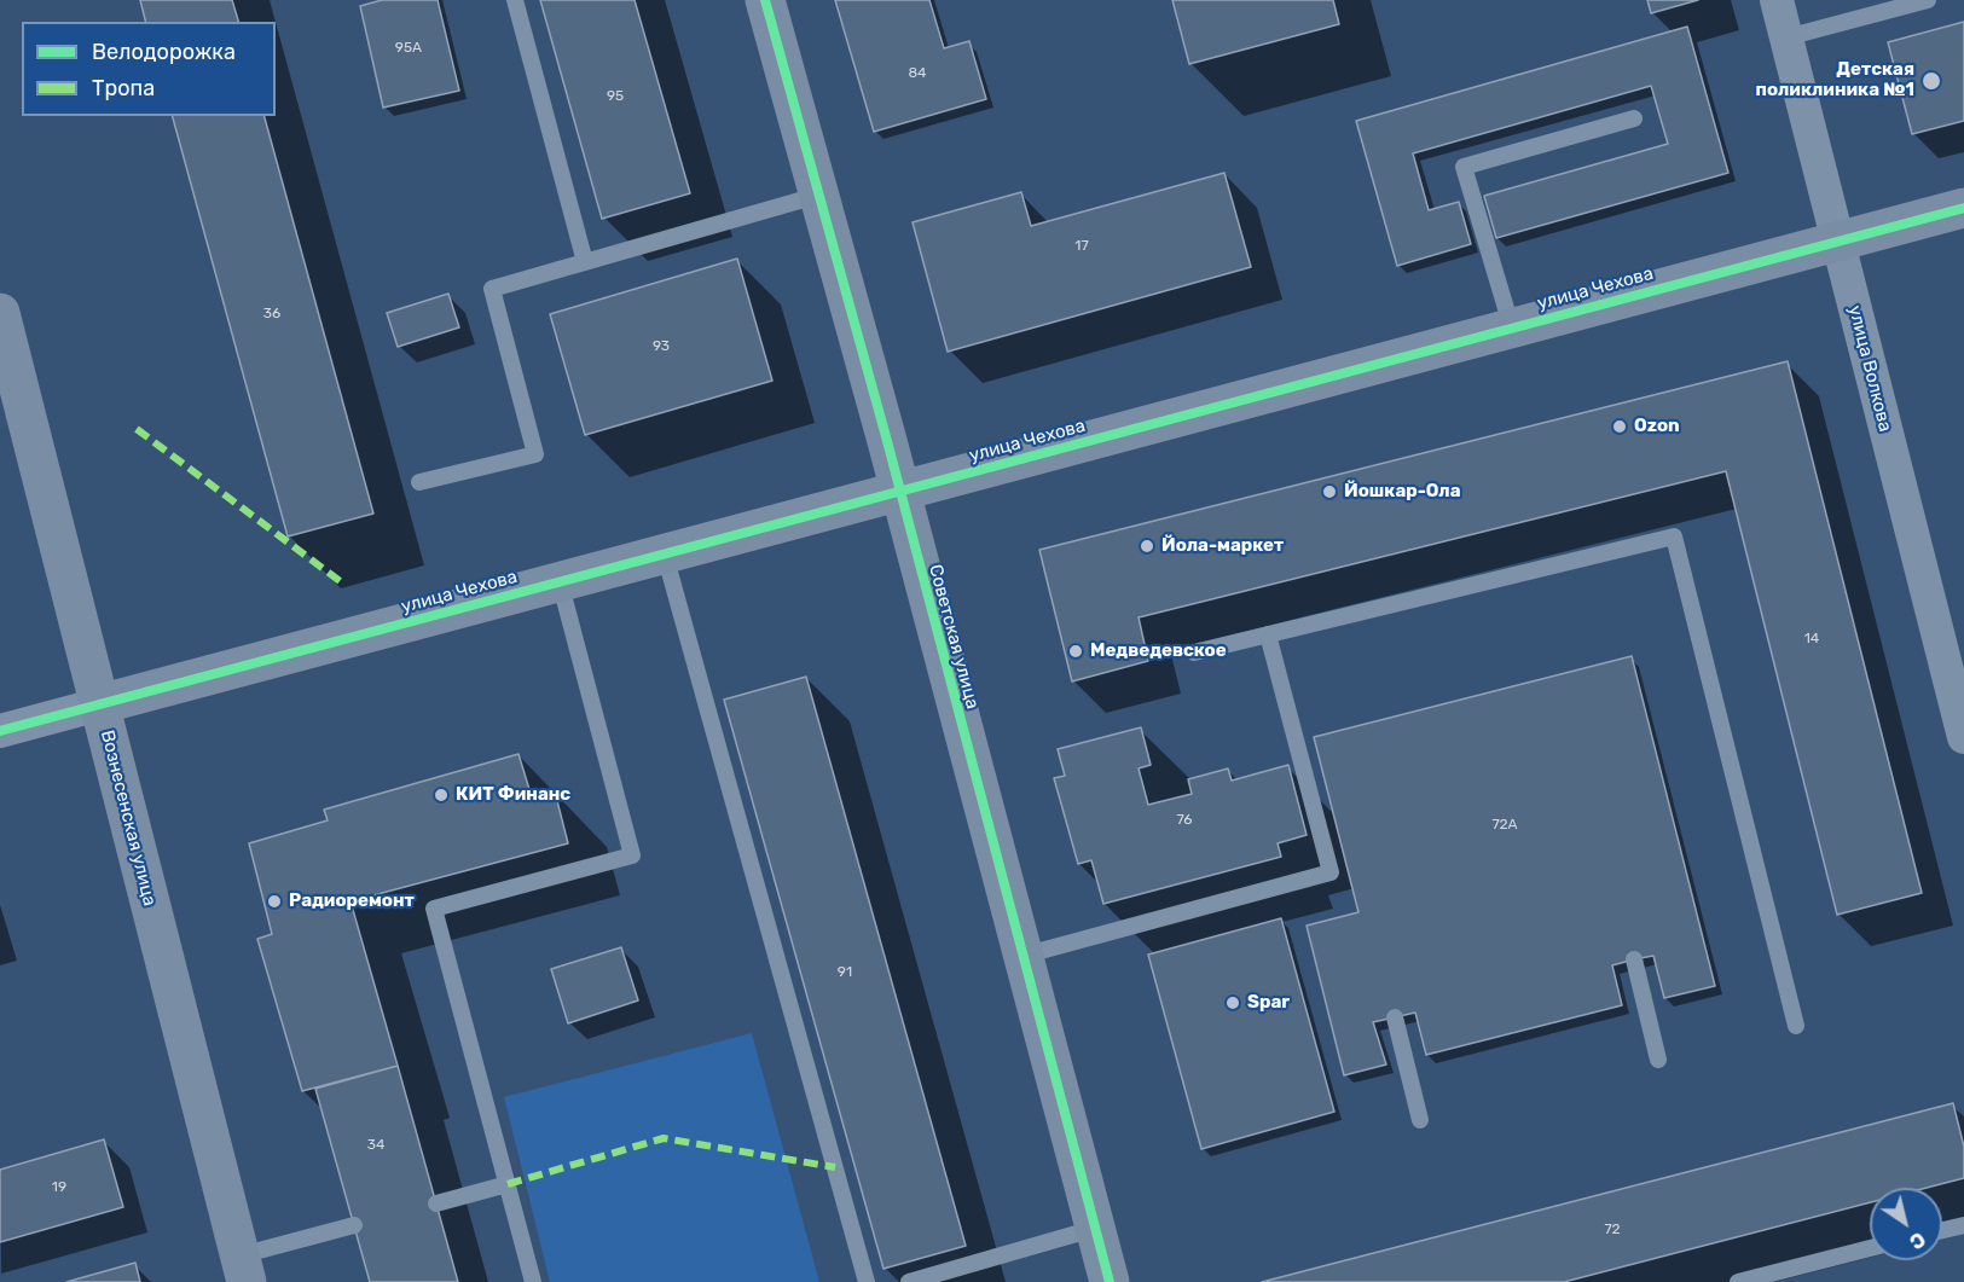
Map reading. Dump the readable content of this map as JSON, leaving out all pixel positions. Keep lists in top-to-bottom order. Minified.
{"streets":{"street":["улица Чехова","улица Волкова","Советская улица","Вознесенская улица"]},"crossings":[["улица Чехова","улица Волкова"],["улица Чехова","Советская улица"],["улица Чехова","Вознесенская улица"]],"places":["Детская поликлиника №1","Ozon","Йошкар-Ола","Йола-маркет","Медведевское","КИТ Финанс","Радиоремонт","Spar"],"house_numbers":["95А","84","95","17","36","93","14","76","72А","91","34","19","72"],"legend":["Велодорожка","Тропа"],"north":"bottom right"}
